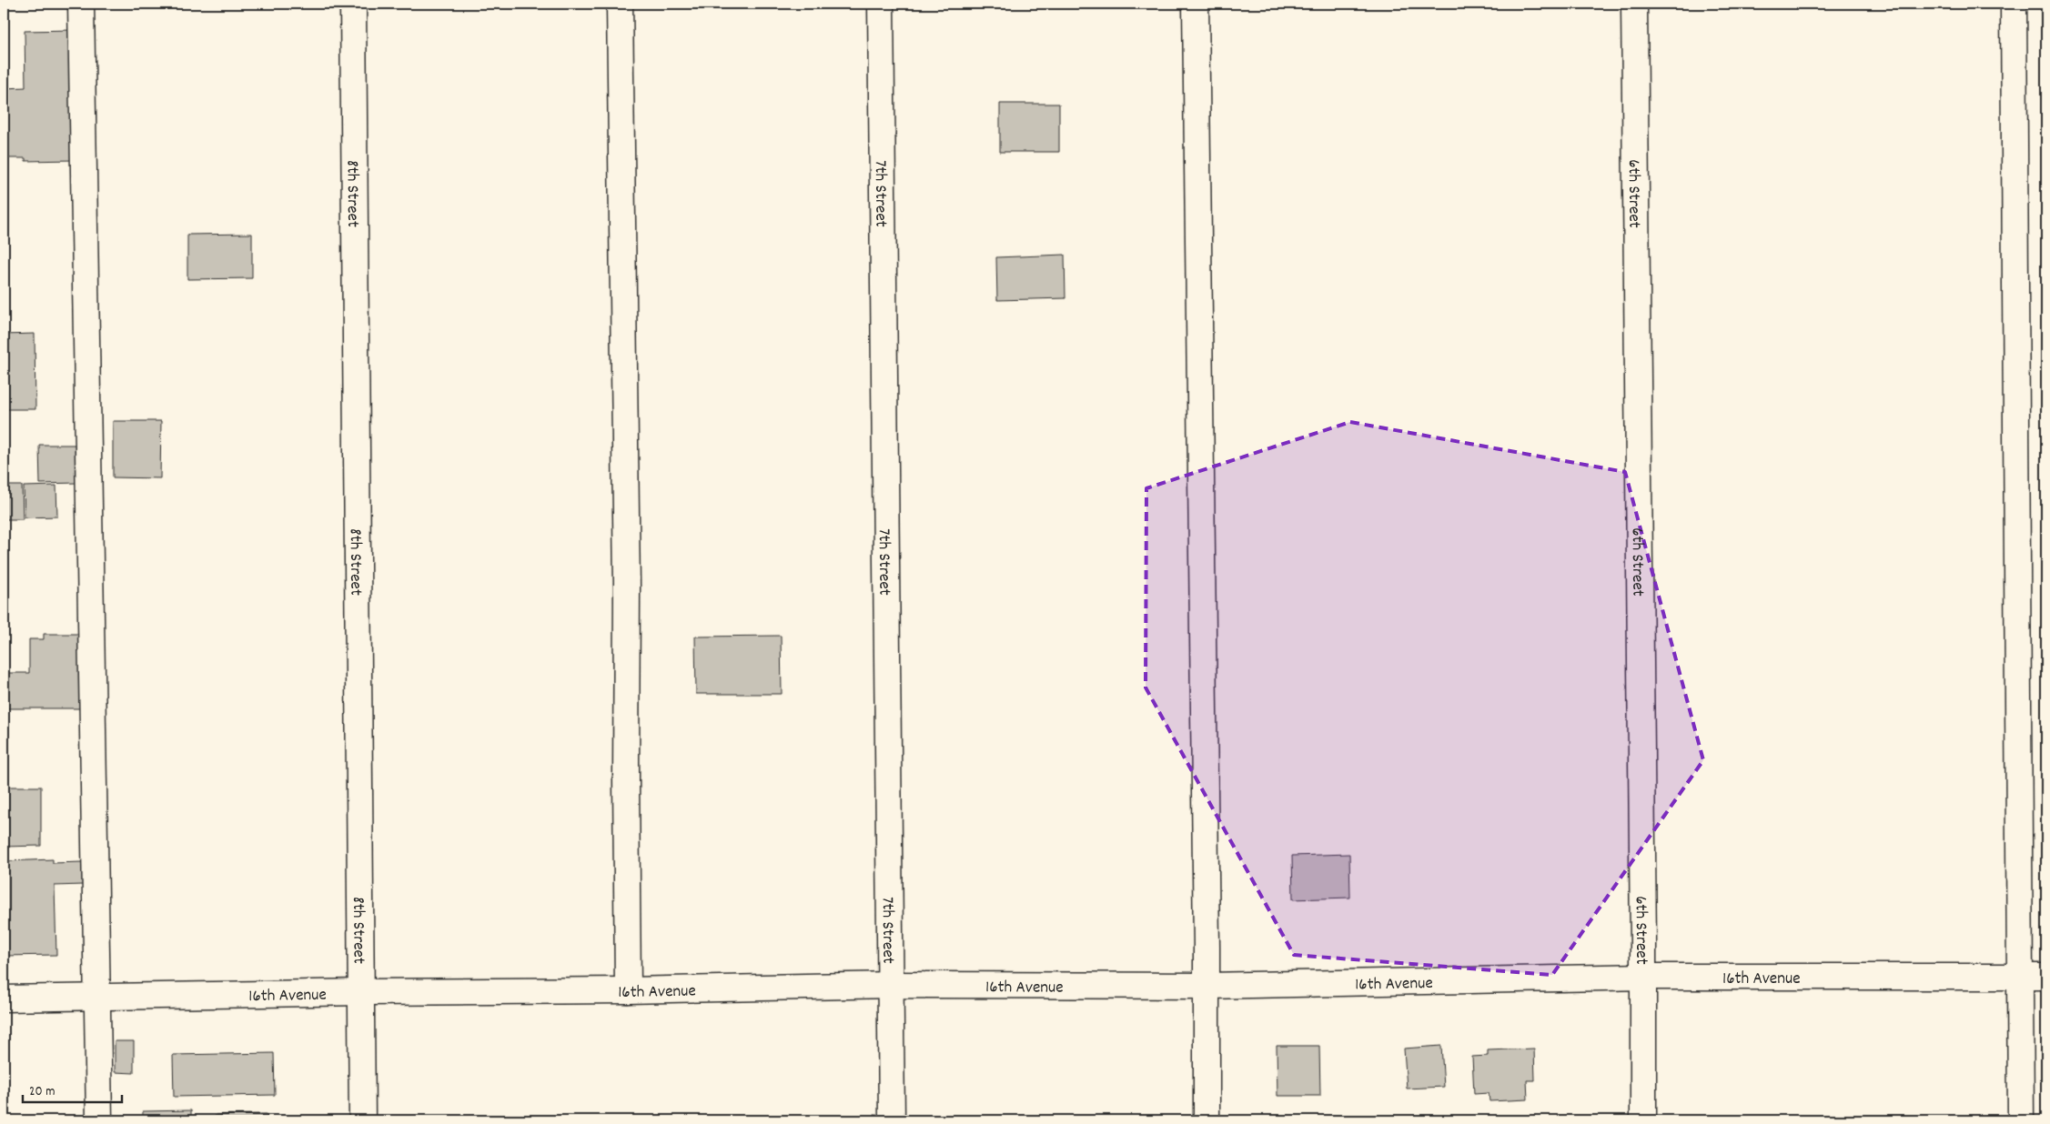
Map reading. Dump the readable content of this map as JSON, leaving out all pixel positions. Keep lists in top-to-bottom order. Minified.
{"streets":{"street":["8th Street","7th Street","6th Street","16th Avenue"]},"crossings":[["8th Street","16th Avenue"],["7th Street","16th Avenue"],["6th Street","16th Avenue"]],"scale_bar":"20 m"}
